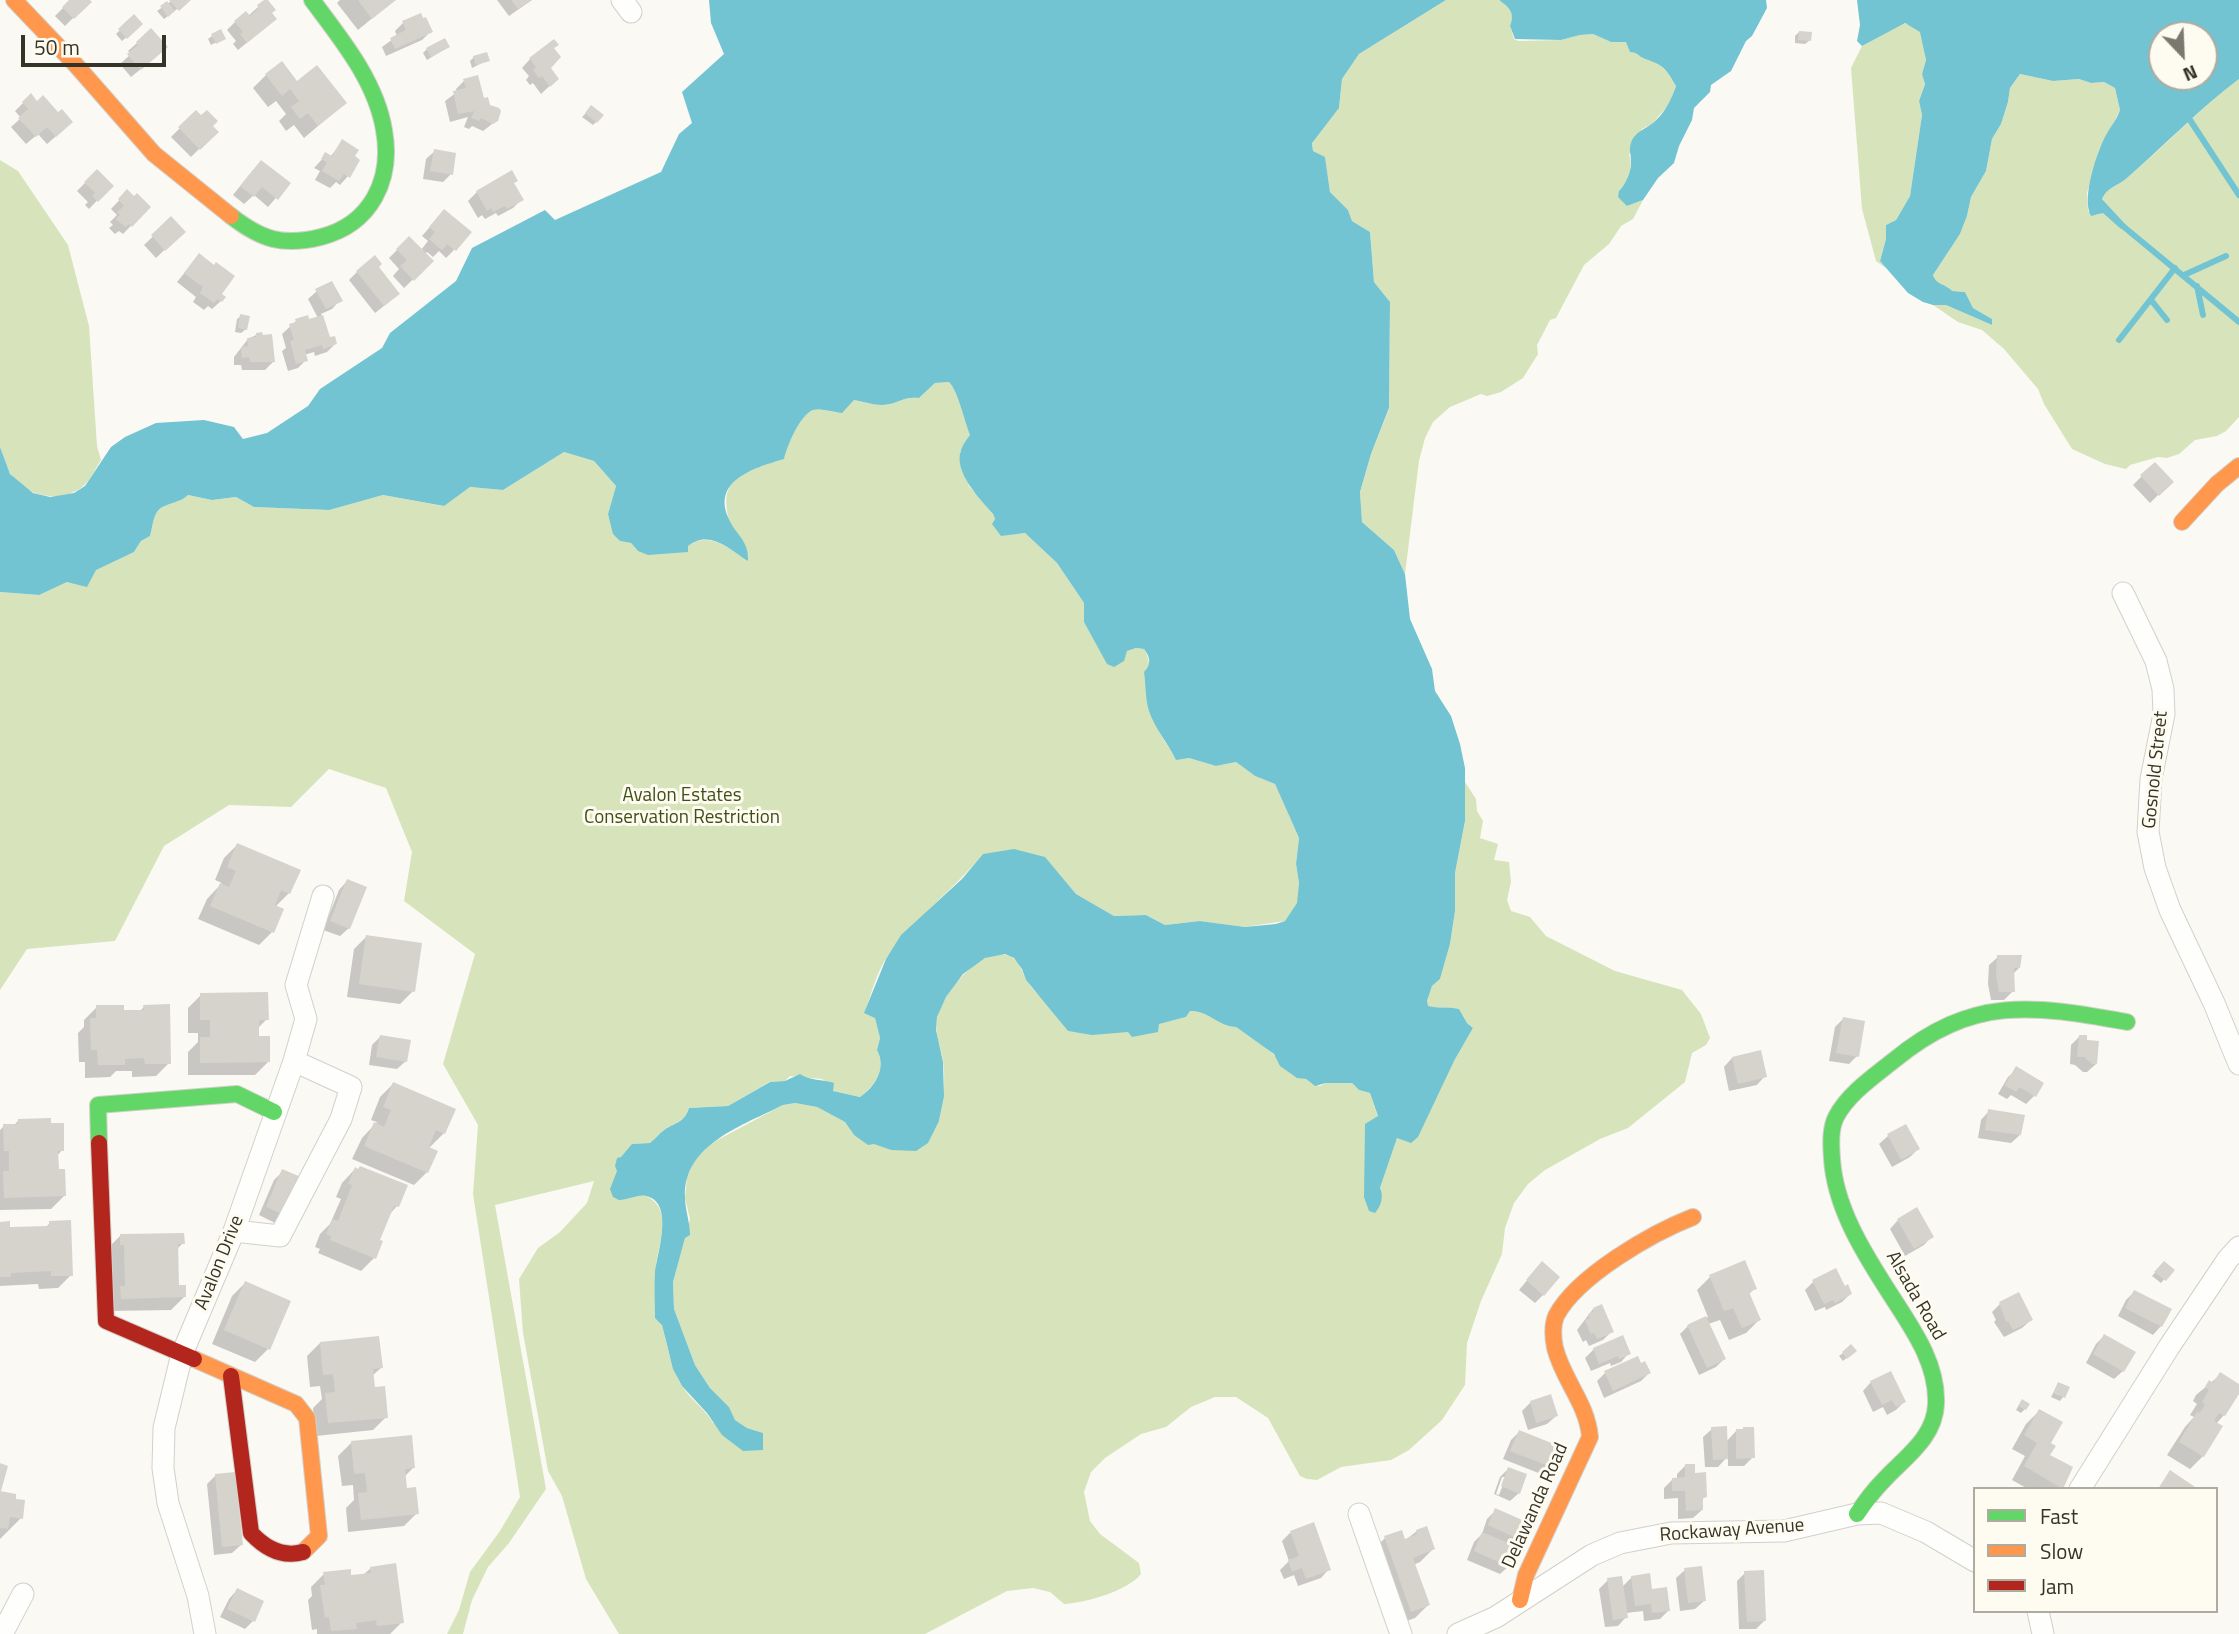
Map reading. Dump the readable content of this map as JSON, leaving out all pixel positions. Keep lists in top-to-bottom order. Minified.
{"streets":{"street":["Gosnold Street","Avalon Drive","Alsada Road","Delawanda Road","Rockaway Avenue"]},"crossings":[["Alsada Road","Rockaway Avenue"],["Delawanda Road","Rockaway Avenue"]],"parks":["Avalon Estates Conservation Restriction"],"legend":["Fast","Slow","Jam"],"scale_bar":"50 m","north":"bottom right"}
